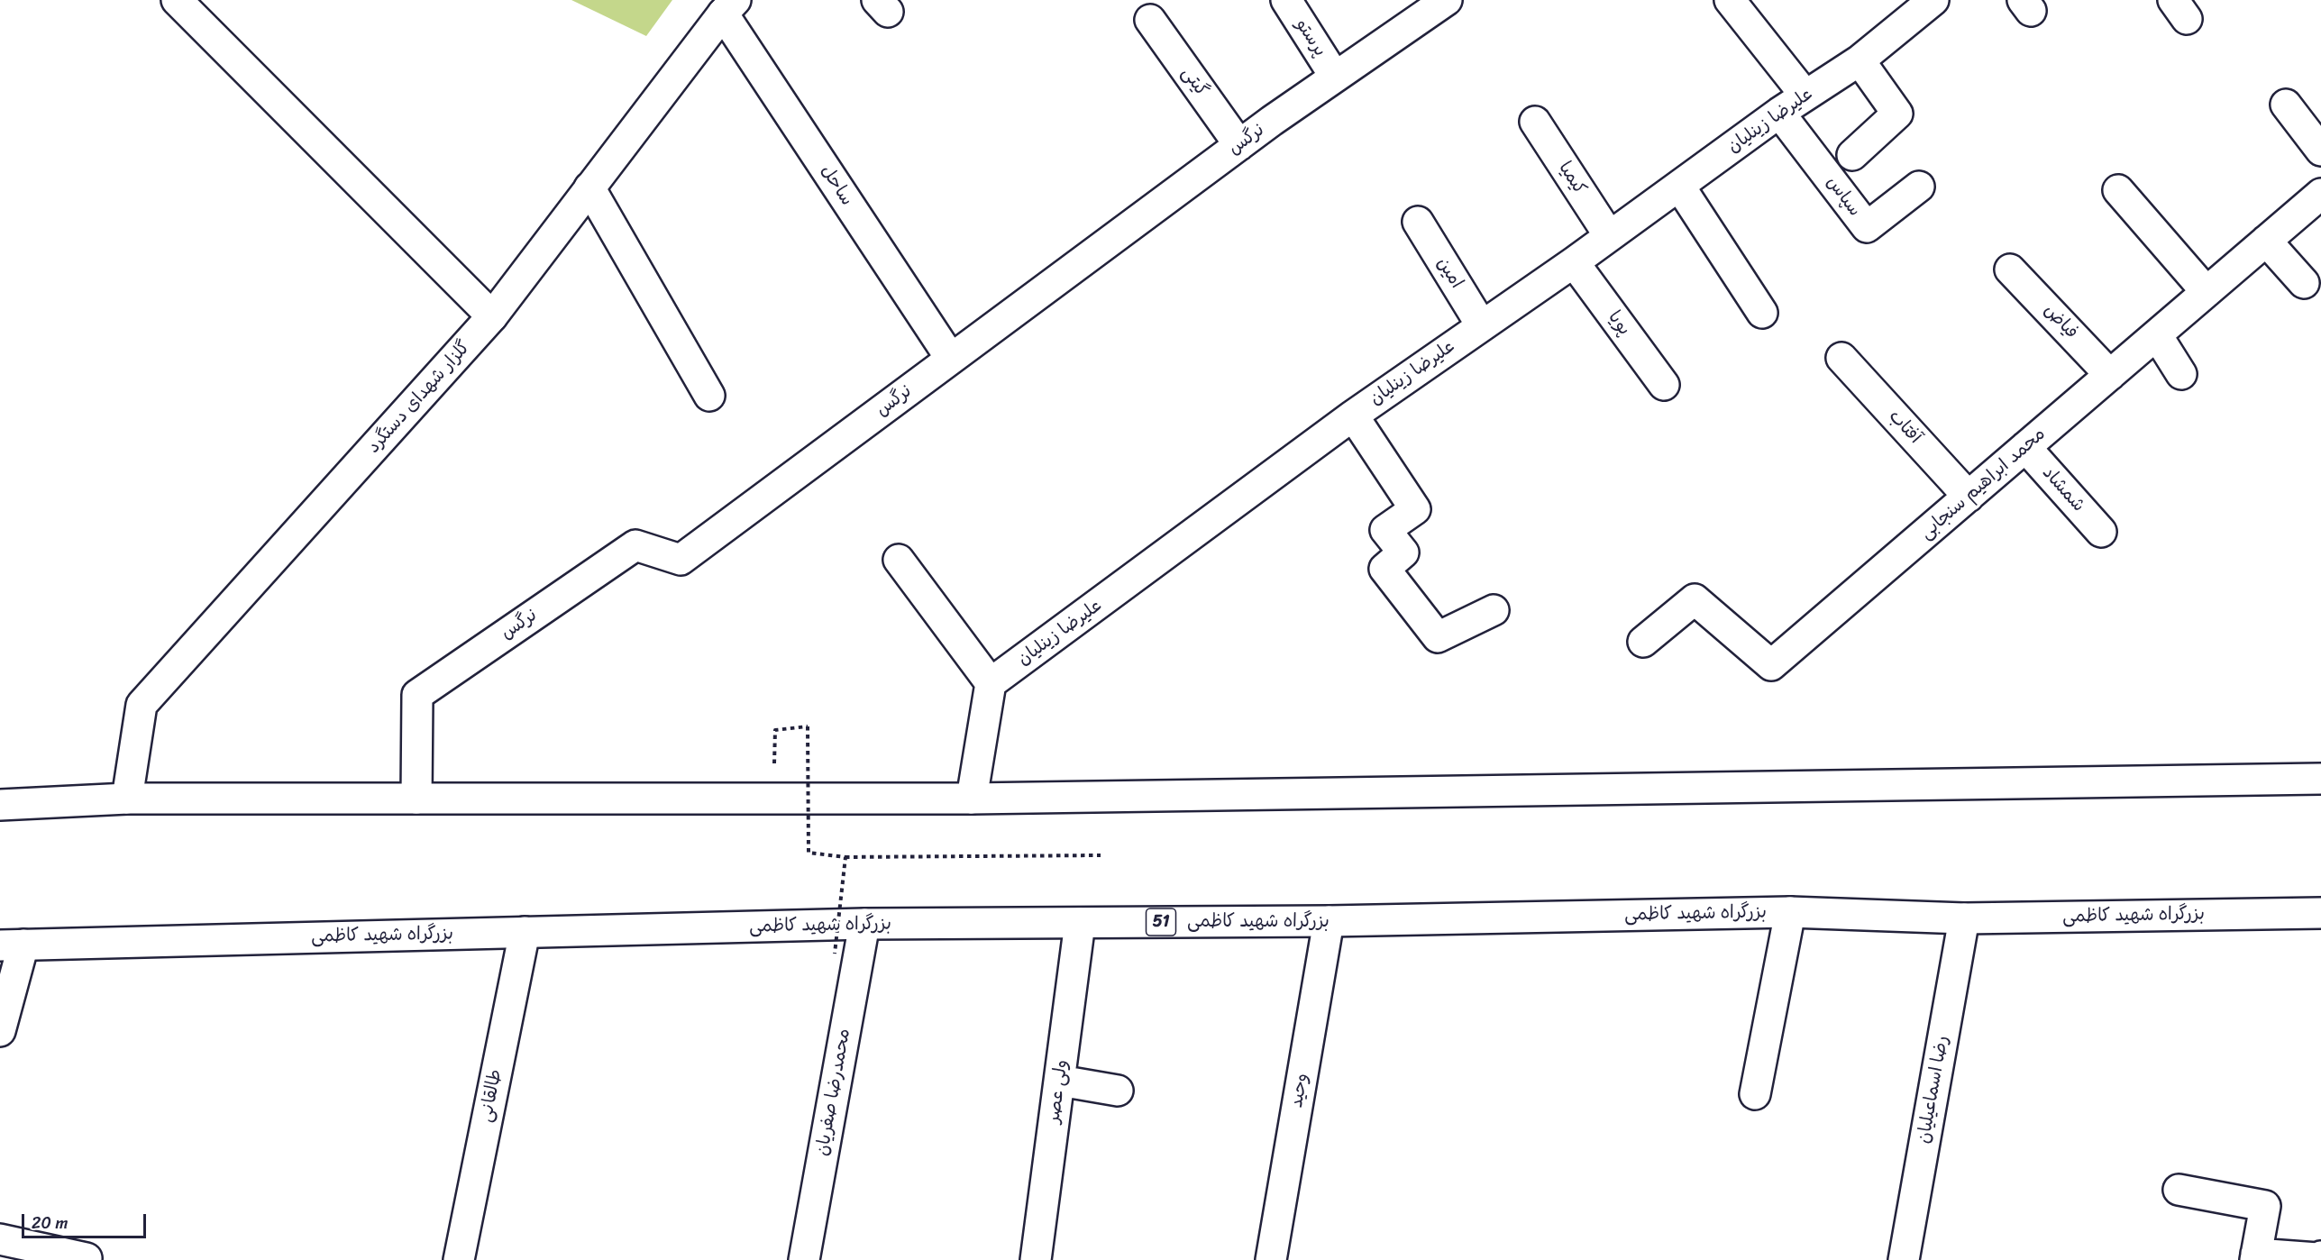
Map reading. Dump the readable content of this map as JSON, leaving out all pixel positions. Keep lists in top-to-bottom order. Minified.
{"streets":{"main road":["پرستو","گیتی","علیرضا زینلیان","نرگس","کیمیا","ساحل","سپاس","امین","فیاض","پویا","گلزار شهدای دستگرد","آفتاب","محمد ابراهیم سنجابی","شمشاد","بزرگراه شهید کاظمی","51","رضا اسماعیلیان","وحید","ولی عصر","محمدرضا صفریان","طالقانی"]},"crossings":[["پرستو","نرگس"],["گیتی","نرگس"],["علیرضا زینلیان","کیمیا"],["علیرضا زینلیان","سپاس"],["علیرضا زینلیان","امین"],["علیرضا زینلیان","پویا"],["نرگس","ساحل"],["ساحل","گلزار شهدای دستگرد"],["فیاض","محمد ابراهیم سنجابی"],["آفتاب","محمد ابراهیم سنجابی"],["محمد ابراهیم سنجابی","شمشاد"],["بزرگراه شهید کاظمی","رضا اسماعیلیان"],["بزرگراه شهید کاظمی","وحید"],["بزرگراه شهید کاظمی","ولی عصر"],["بزرگراه شهید کاظمی","محمدرضا صفریان"],["بزرگراه شهید کاظمی","طالقانی"]],"scale_bar":"20 m"}
